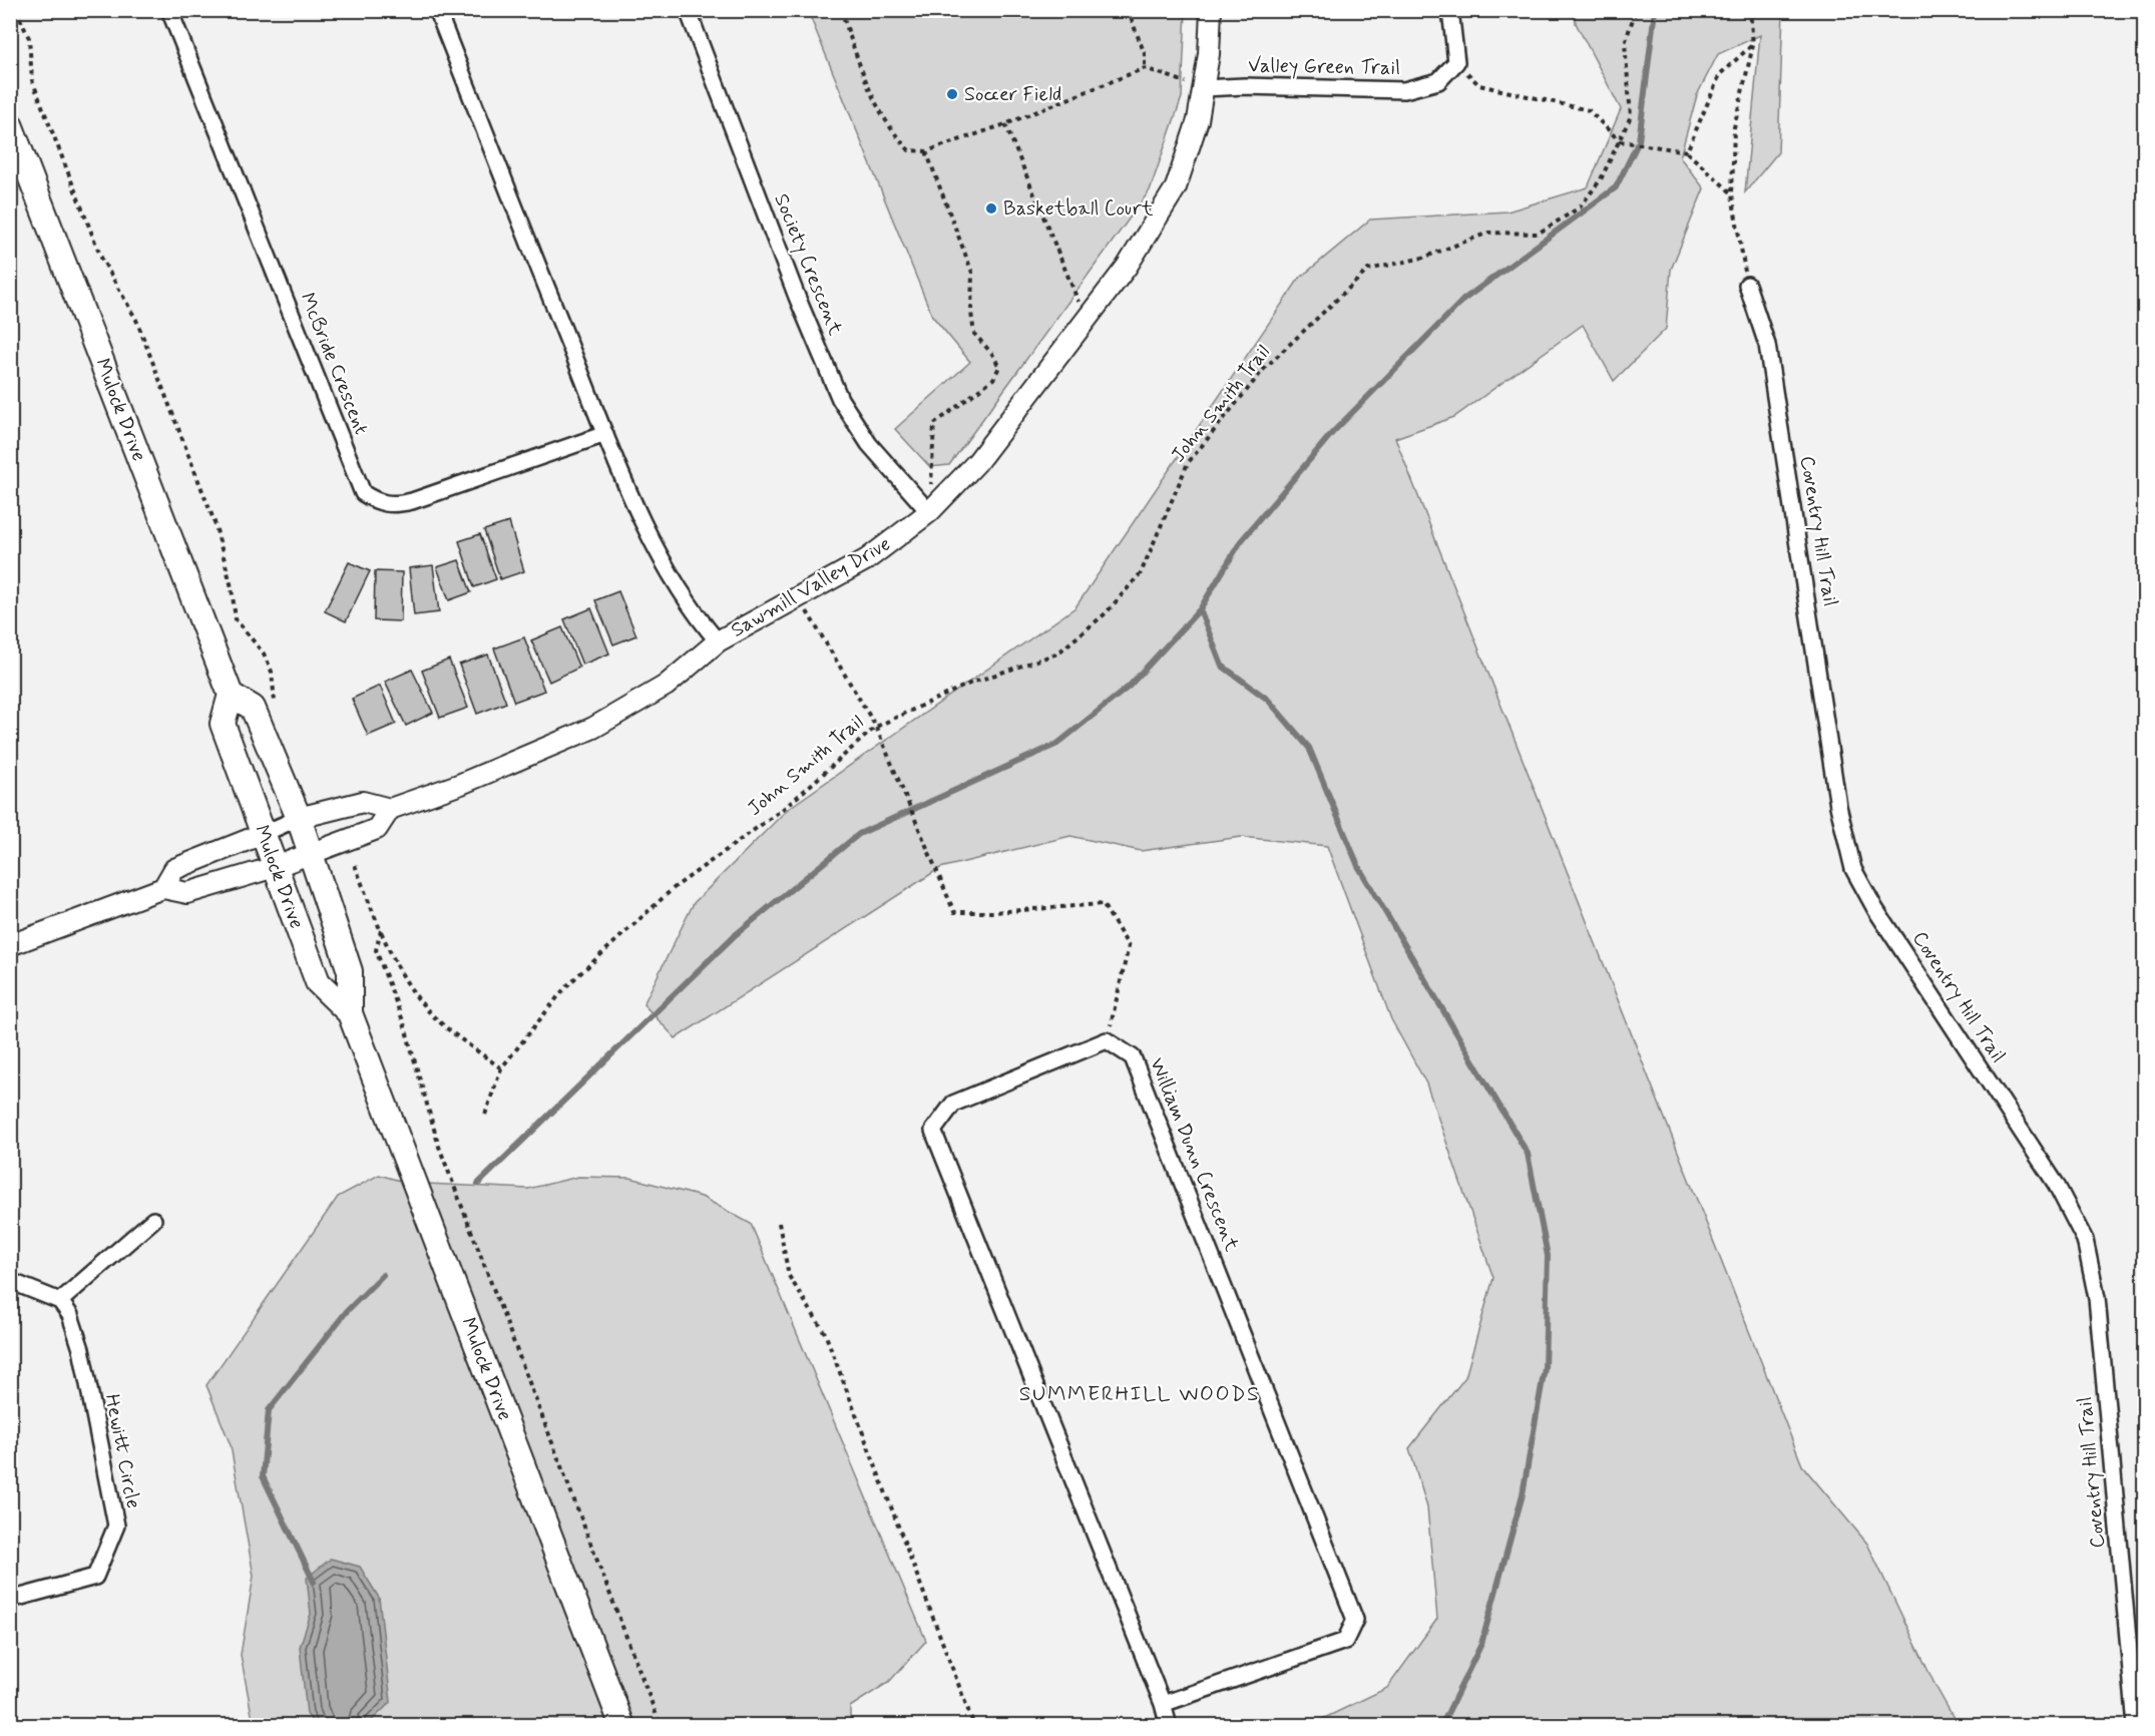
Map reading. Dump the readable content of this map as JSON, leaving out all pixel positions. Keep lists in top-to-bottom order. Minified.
{"streets":{"main road":["Mulock Drive"],"street":["Valley Green Trail","Society Crescent","McBride Crescent","Coventry Hill Trail","Sawmill Valley Drive","William Dunn Crescent","Hewitt Circle"],"path":["John Smith Trail"]},"crossings":[["Valley Green Trail","Sawmill Valley Drive"],["Society Crescent","Sawmill Valley Drive"]],"districts":["SUMMERHILL WOODS"],"places":["Soccer Field","Basketball Court"]}
